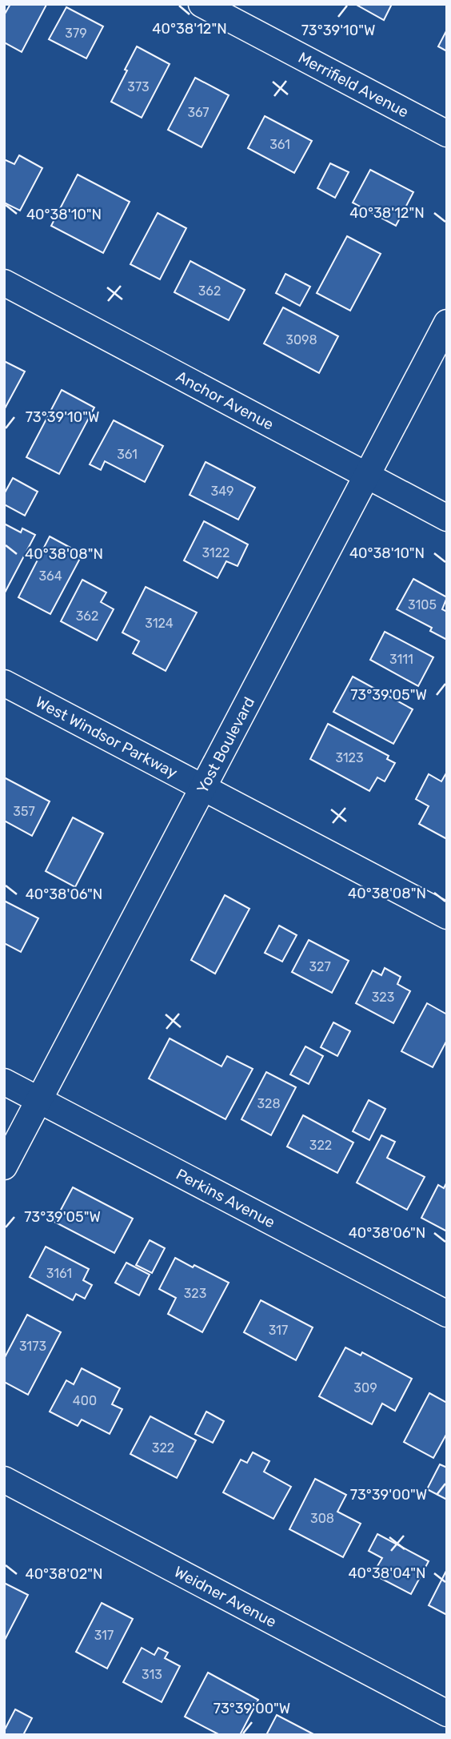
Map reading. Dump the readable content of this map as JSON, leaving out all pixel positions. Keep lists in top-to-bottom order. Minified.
{"streets":{"street":["Merrifield Avenue","Anchor Avenue","West Windsor Parkway","Yost Boulevard","Perkins Avenue","Weidner Avenue"]},"crossings":[["Anchor Avenue","Yost Boulevard"],["West Windsor Parkway","Yost Boulevard"],["Yost Boulevard","Perkins Avenue"]],"house_numbers":["379","373","367","361","362","3098","361","349","3122","364","3105","362","3124","3111","3123","357","327","323","328","322","3161","323","317","3173","309","400","322","308","317","313"],"coordinates":["40°38'12\"N","73°39'10\"W","40°38'10\"N","40°38'08\"N","73°39'05\"W","40°38'06\"N","73°39'00\"W","40°38'04\"N","40°38'02\"N"]}
